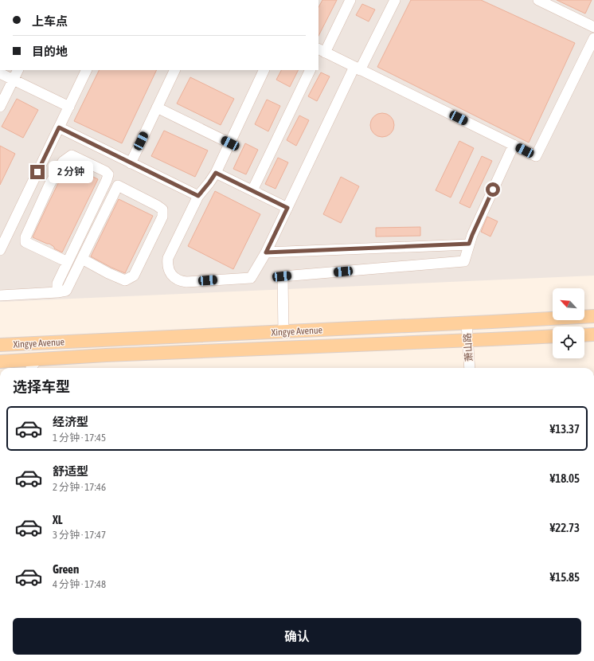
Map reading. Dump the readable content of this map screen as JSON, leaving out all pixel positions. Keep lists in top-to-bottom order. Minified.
{"streets":{"main road":["Xingye Avenue"],"street":["萧山路"]},"crossings":[["Xingye Avenue","萧山路"]],"north":"top left","page":{"banner":["上车点","目的地"],"bubble":"2 分钟","heading":"选择车型","list":[{"name":"经济型","note":"1 分钟 · 17:45","value":"¥13.37"},{"name":"舒适型","note":"2 分钟 · 17:46","value":"¥18.05"},{"name":"XL","note":"3 分钟 · 17:47","value":"¥22.73"},{"name":"Green","note":"4 分钟 · 17:48","value":"¥15.85"}],"buttons":"确认"}}
